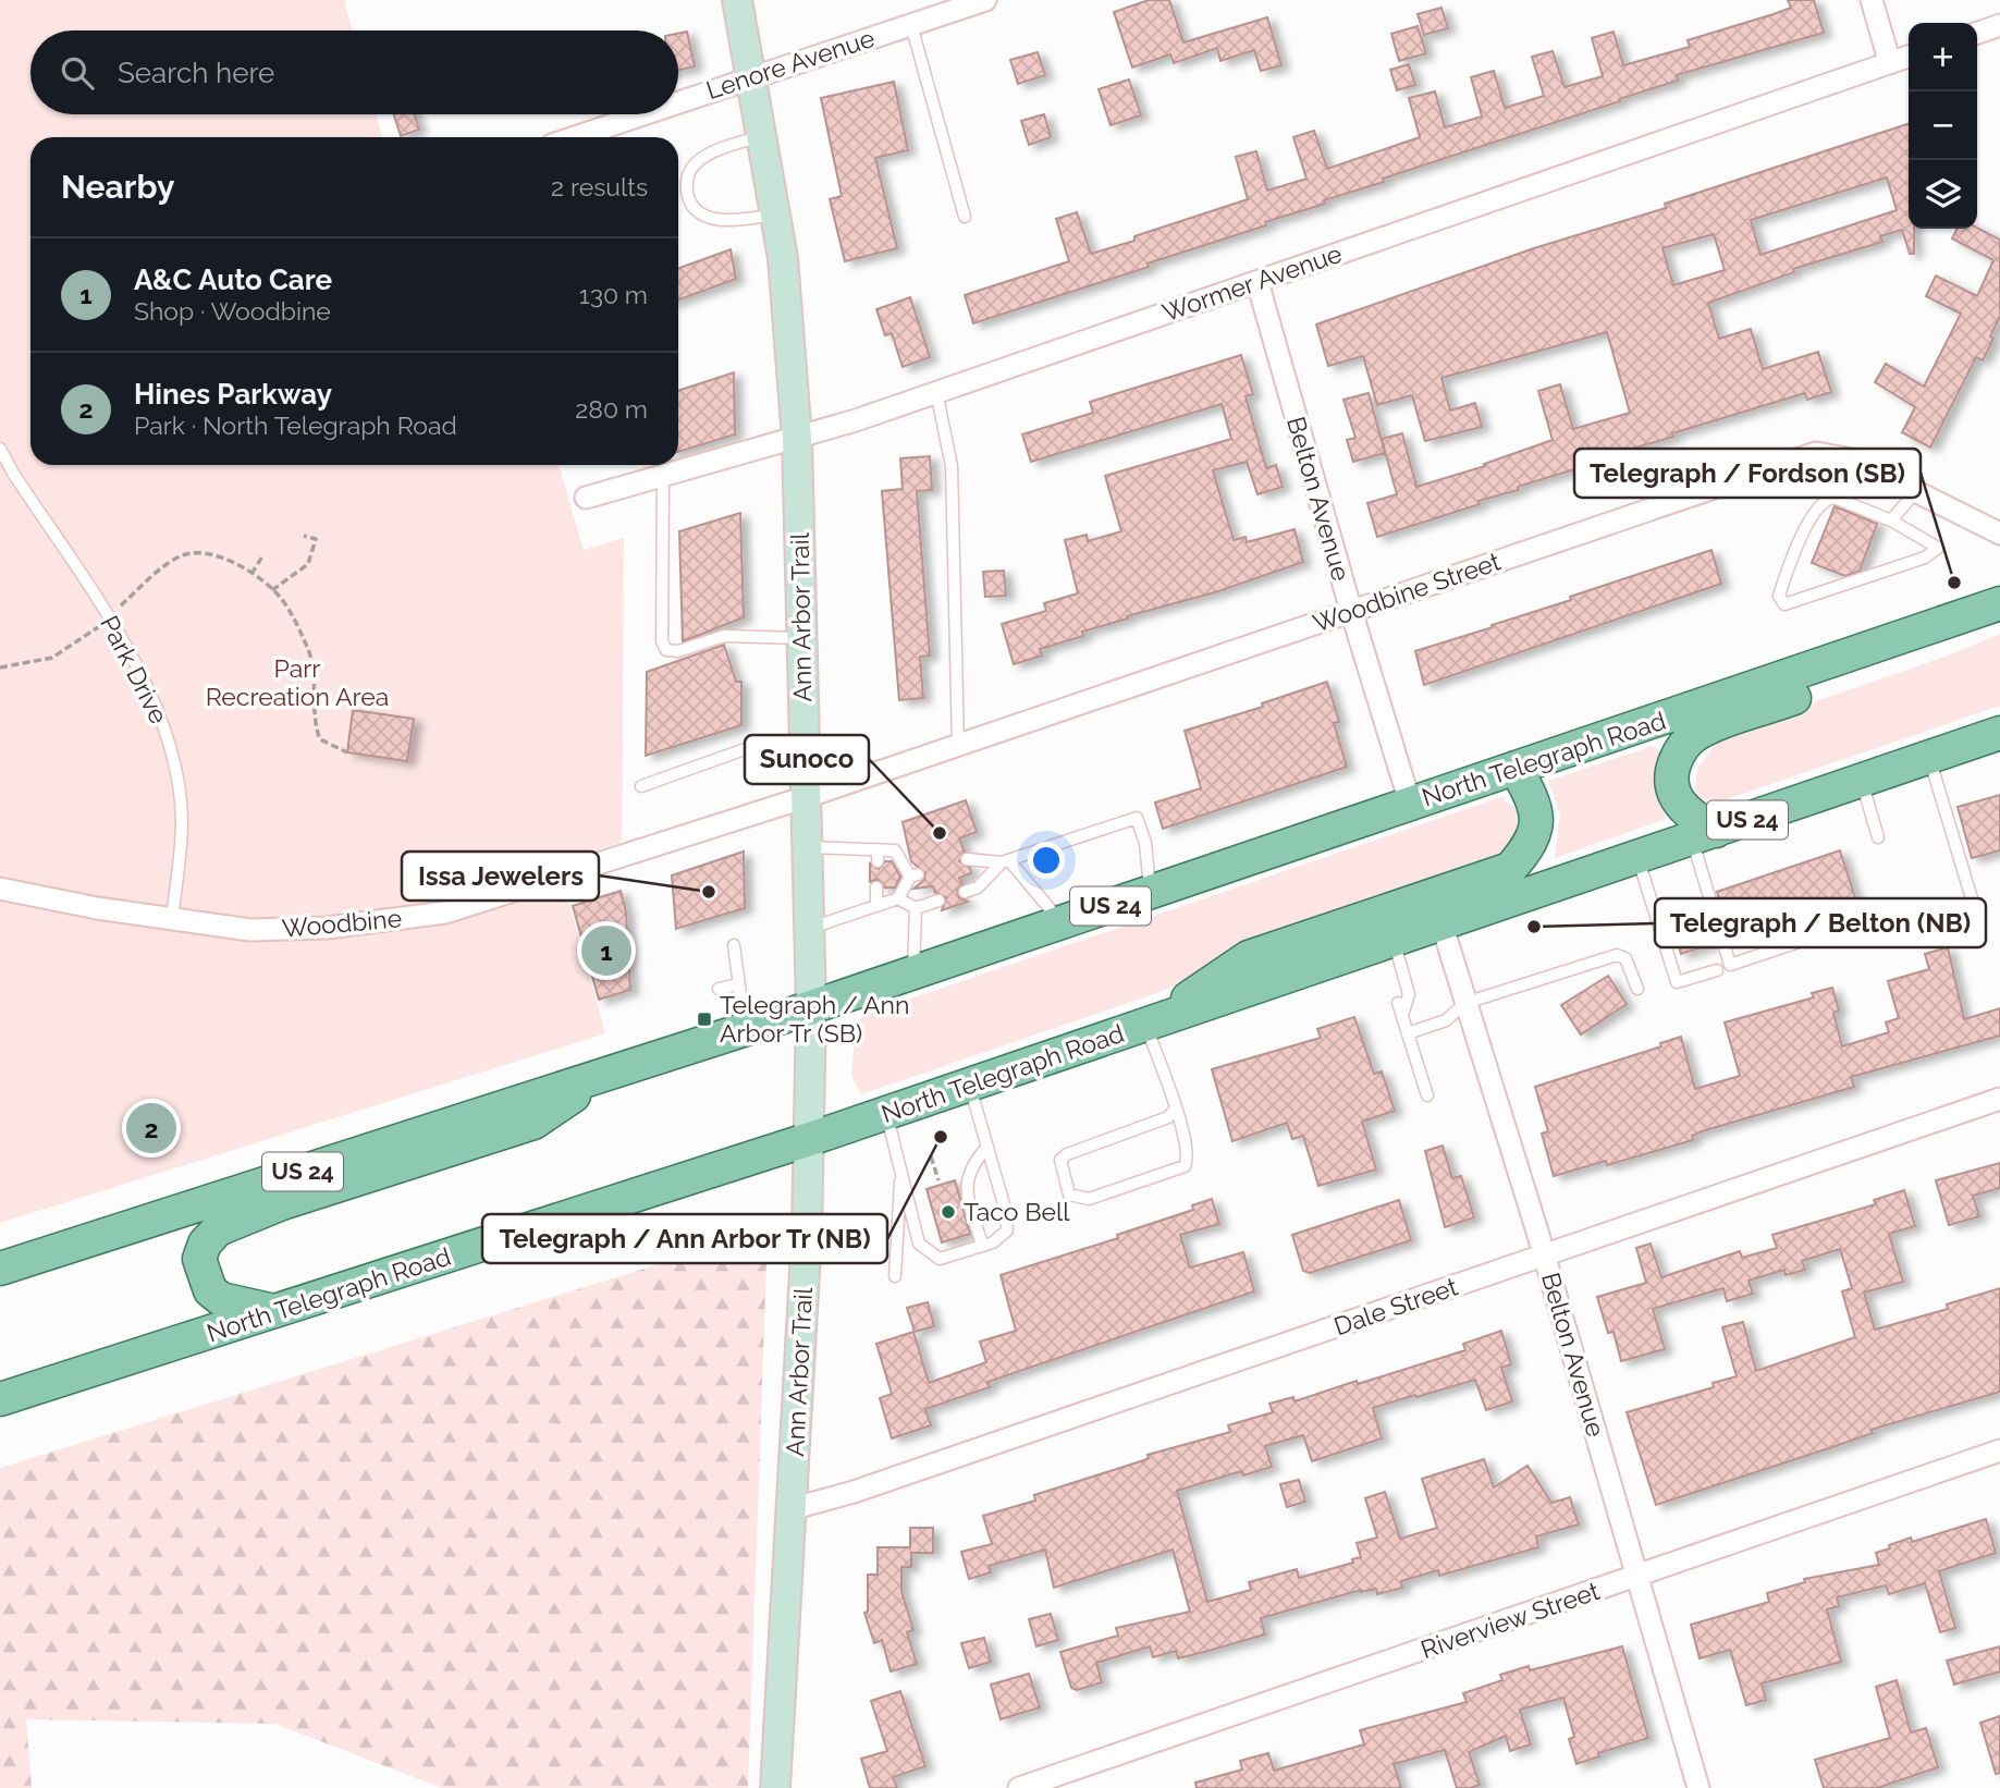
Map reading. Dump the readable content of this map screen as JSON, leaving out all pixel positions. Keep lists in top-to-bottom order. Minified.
{"streets":{"main road":["North Telegraph Road","US 24"],"street":["Lenore Avenue","Wormer Avenue","Belton Avenue","Woodbine Street","Ann Arbor Trail","Woodbine","Dale Street","Riverview Street"],"lane":["Park Drive"]},"crossings":[["Lenore Avenue","Ann Arbor Trail"],["Wormer Avenue","Belton Avenue"],["Wormer Avenue","Ann Arbor Trail"],["Belton Avenue","Woodbine Street"],["Belton Avenue","North Telegraph Road"],["Belton Avenue","Dale Street"],["Belton Avenue","Riverview Street"],["Woodbine Street","Ann Arbor Trail"],["Woodbine Street","Woodbine"],["Ann Arbor Trail","North Telegraph Road"],["Ann Arbor Trail","Woodbine"],["Ann Arbor Trail","Dale Street"],["Park Drive","Woodbine"]],"parks":["Parr Recreation Area"],"places":{"other":["Telegraph / Fordson (SB)","Sunoco","Issa Jewelers","Telegraph / Belton (NB)","Telegraph / Ann Arbor Tr (NB)","Taco Bell"],"transit":["Telegraph / Ann Arbor Tr (SB)"]},"page":{"map_buttons":["+","−"],"search":"Search here","heading":["Nearby","2 results"],"list":[{"mark":"1","name":"A&C Auto Care","note":"Shop · Woodbine","value":"130 m"},{"mark":"2","name":"Hines Parkway","note":"Park · North Telegraph Road","value":"280 m"}],"pins":["1","2"]}}
